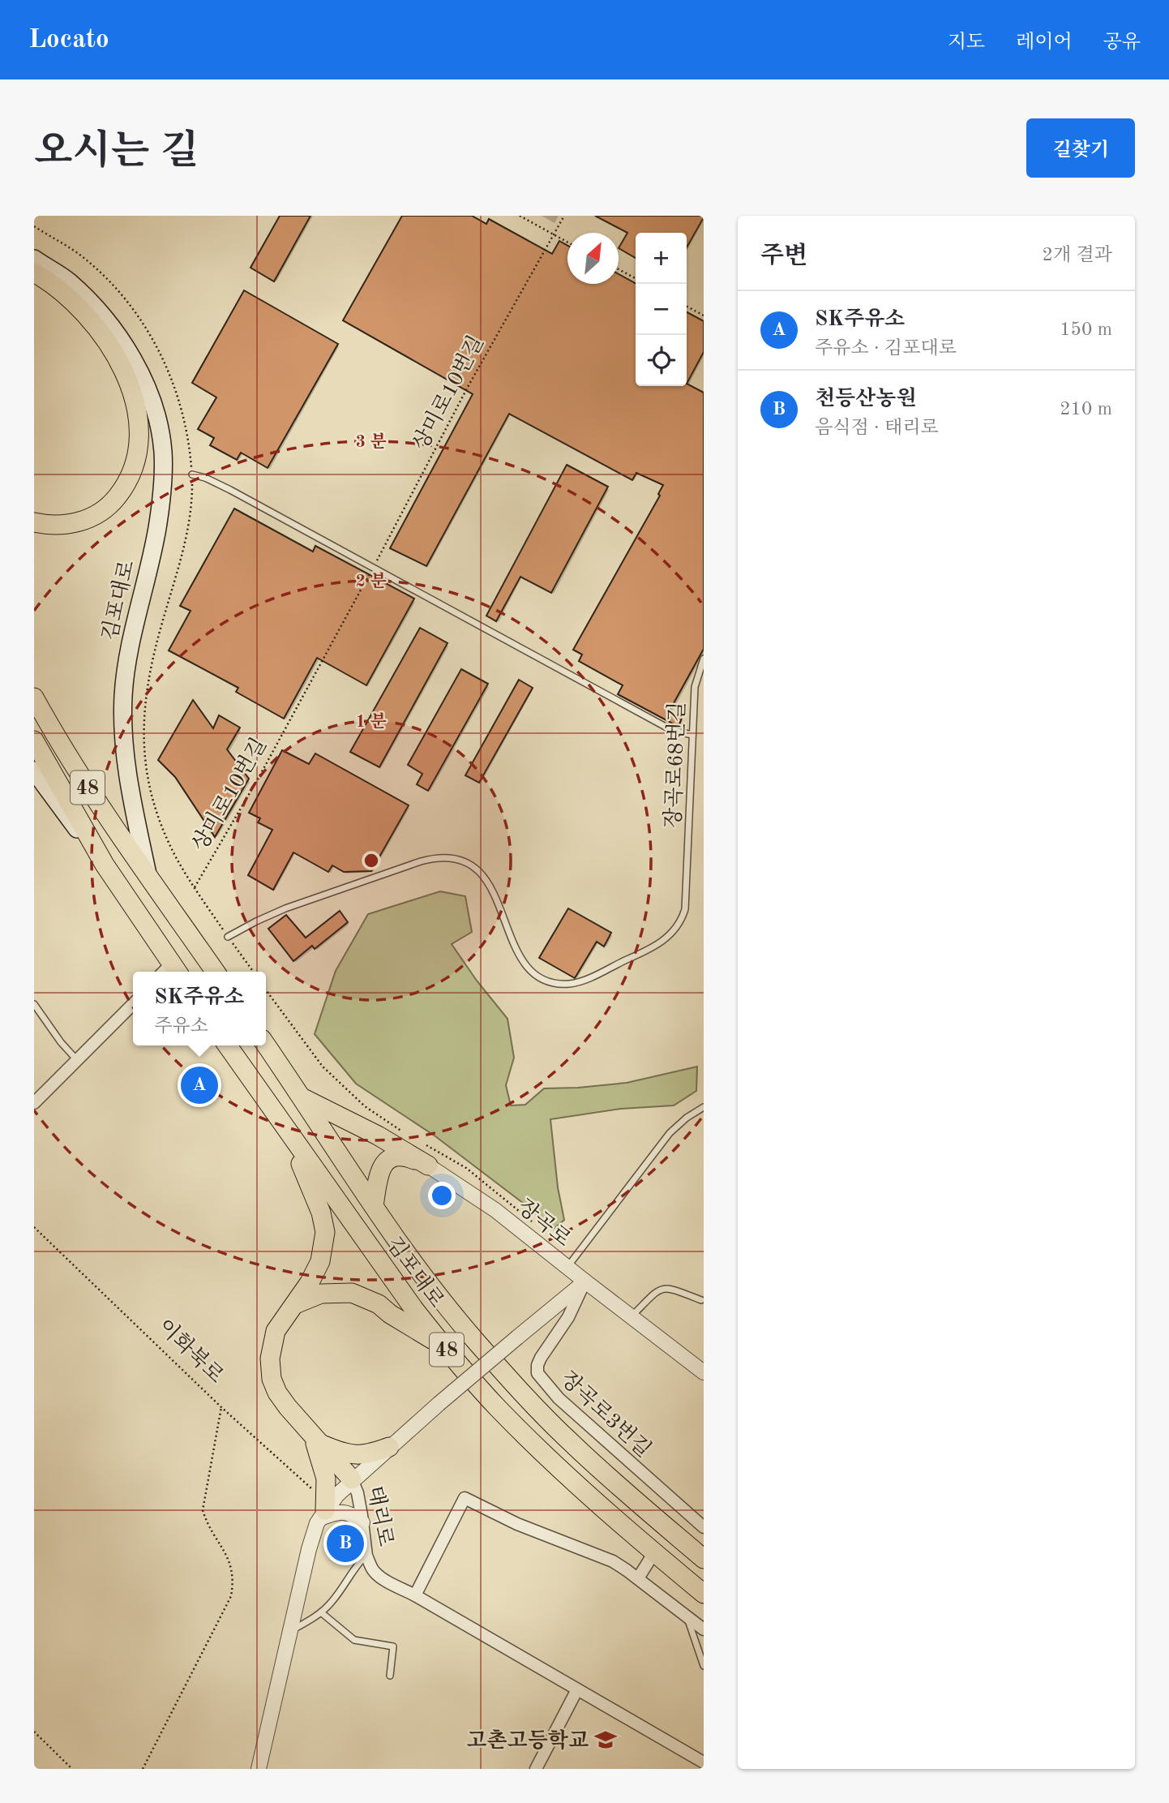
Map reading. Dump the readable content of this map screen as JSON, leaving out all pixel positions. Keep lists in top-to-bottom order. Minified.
{"streets":{"main road":["김포대로","48"],"street":["장곡로","장곡로3번길","태리로"],"lane":["장곡로68번길"],"path":["상미로10번길","이화북로"]},"crossings":[["김포대로","48"],["장곡로","장곡로3번길"],["이화북로","태리로"]],"places":{"school or university":["고촌고등학교"]},"north":"top right","page":{"header":"Locato","nav":["지도","레이어","공유"],"title":"오시는 길","buttons":"길찾기","heading":["주변","2개 결과"],"map_buttons":["+","−"],"list":[{"mark":"A","name":"SK주유소","note":"주유소 · 김포대로","value":"150 m"},{"mark":"B","name":"천등산농원","note":"음식점 · 태리로","value":"210 m"}],"popup":["SK주유소","주유소"],"pins":["A","B"]},"rings":["3 분","2 분","1 분"]}
